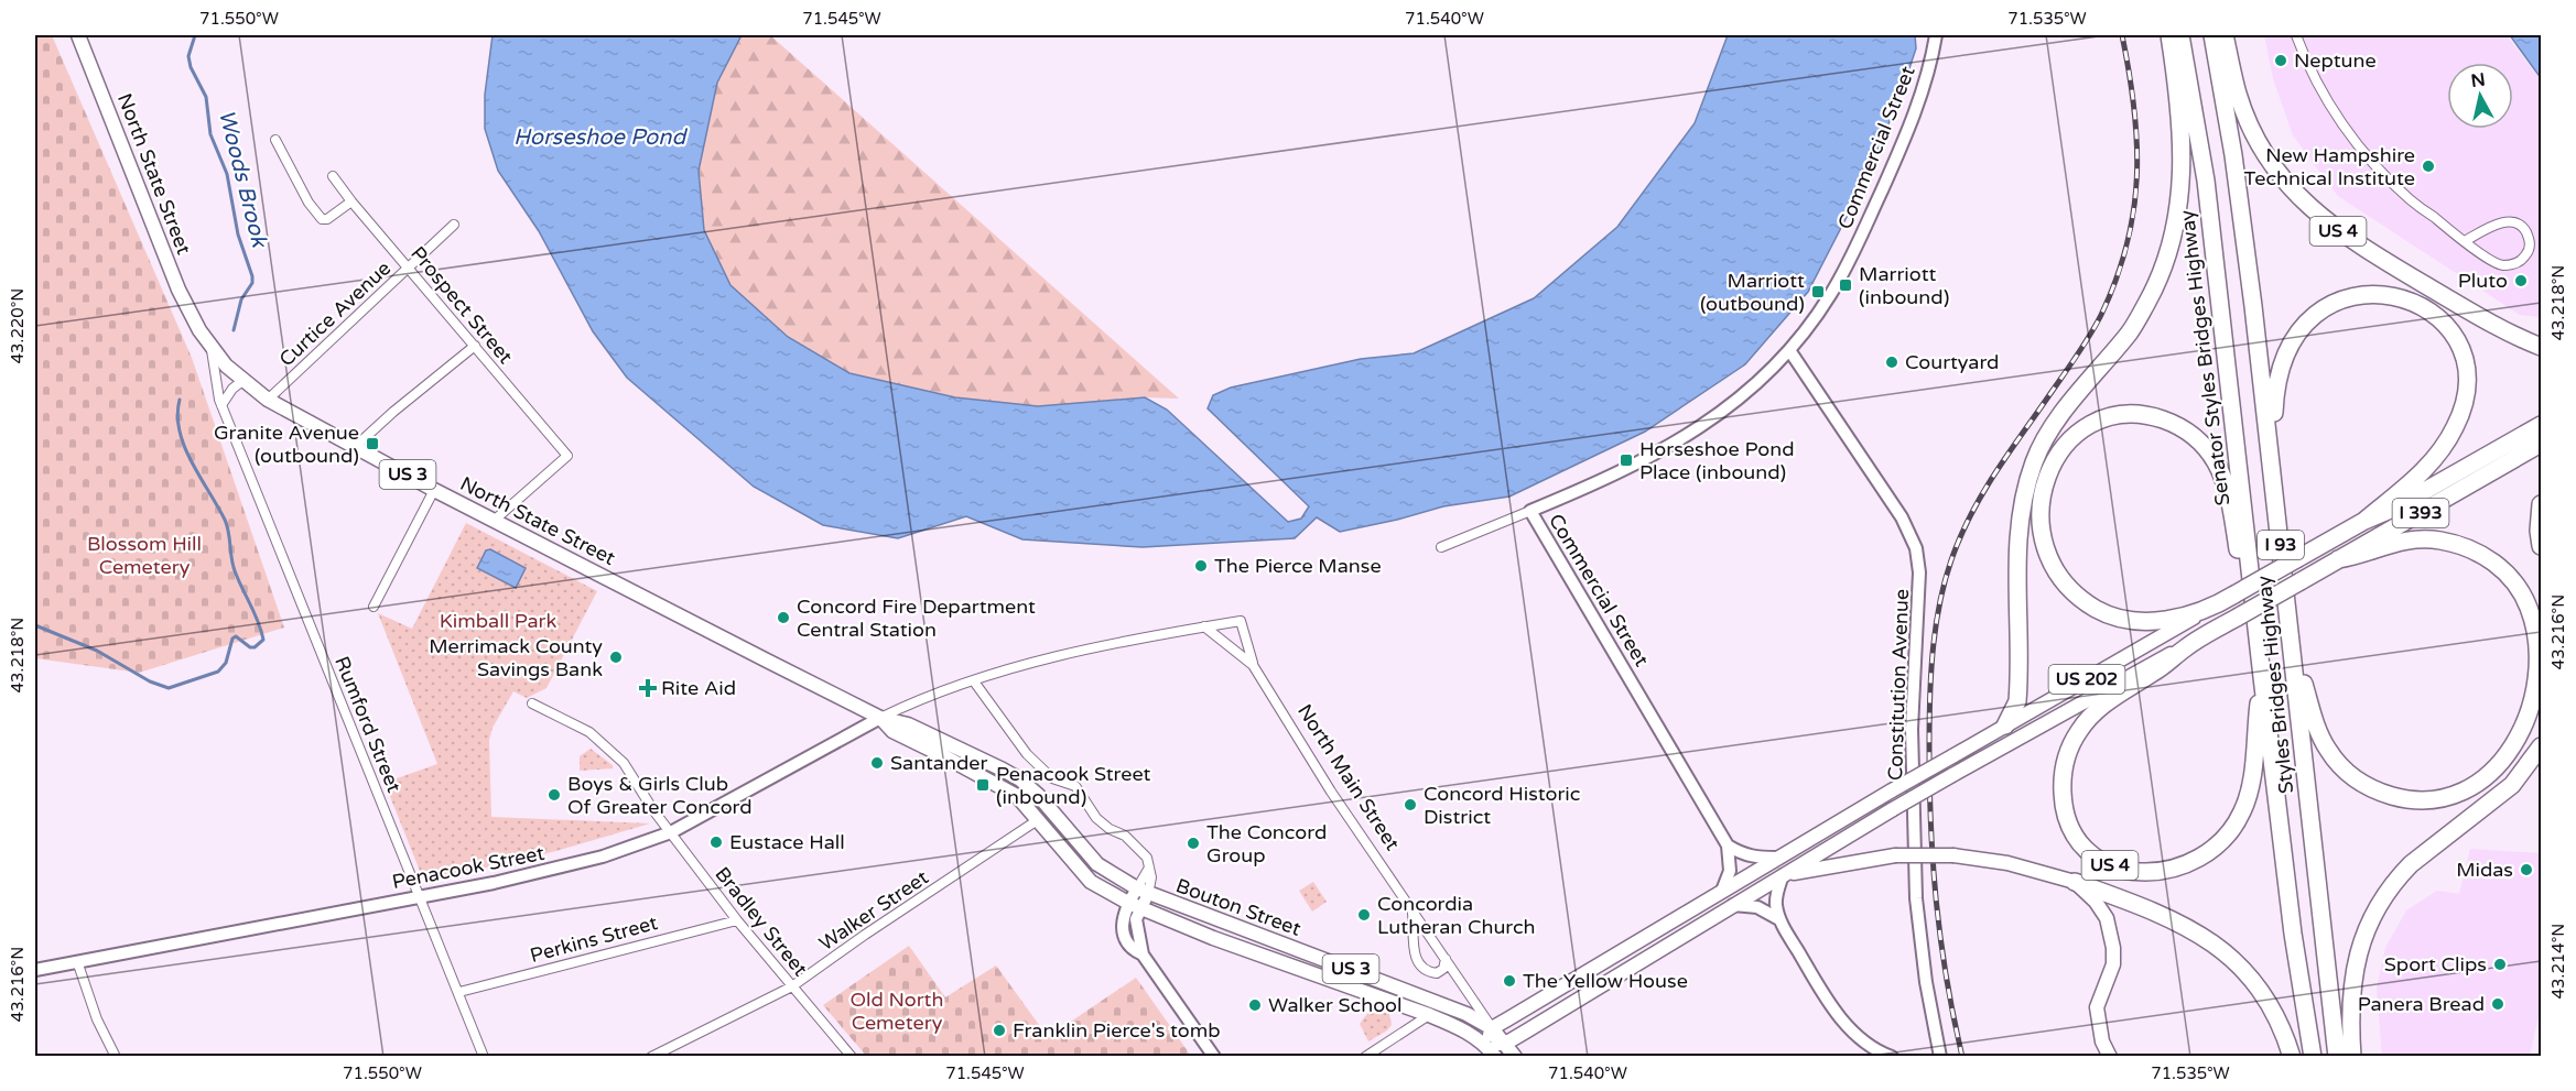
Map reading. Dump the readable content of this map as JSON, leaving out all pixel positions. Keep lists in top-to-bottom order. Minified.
{"streets":{"highway":["US 4","Senator Styles Bridges Highway","I 393","I 93","Styles Bridges Highway"],"main road":["North State Street","US 3","US 202","Bouton Street"],"street":["Commercial Street","Prospect Street","Curtice Avenue","Constitution Avenue","Rumford Street","North Main Street","Penacook Street","Walker Street","Bradley Street","Perkins Street"]},"crossings":[["Commercial Street","Constitution Avenue"],["North State Street","Prospect Street"],["North State Street","Curtice Avenue"],["North State Street","Rumford Street"],["North State Street","Penacook Street"],["North State Street","Bouton Street"],["North State Street","Walker Street"],["US 4","Senator Styles Bridges Highway"],["US 4","I 393"],["US 4","US 202"],["US 4","Styles Bridges Highway"],["Prospect Street","Curtice Avenue"],["Senator Styles Bridges Highway","Styles Bridges Highway"],["US 3","US 202"],["US 3","Bouton Street"],["I 393","US 202"],["US 202","North Main Street"],["US 202","Bouton Street"],["Rumford Street","Penacook Street"],["Rumford Street","Perkins Street"],["North Main Street","Bouton Street"],["Penacook Street","Bradley Street"],["Walker Street","Bradley Street"],["Bradley Street","Perkins Street"]],"water":["Horseshoe Pond","Woods Brook"],"parks":["Blossom Hill Cemetery","Kimball Park","Old North Cemetery"],"places":{"other":["Neptune","New Hampshire Technical Institute","Pluto","Courtyard","The Pierce Manse","Concord Fire Department Central Station","Merrimack County Savings Bank","Santander","Boys & Girls Club Of Greater Concord","Concord Historic District","Eustace Hall","The Concord Group","Midas","Concordia Lutheran Church","Sport Clips","The Yellow House","Panera Bread","Walker School","Franklin Pierce's tomb"],"transit":["Marriott (inbound)","Marriott (outbound)","Granite Avenue (outbound)","Horseshoe Pond Place (inbound)","Penacook Street (inbound)"],"health":["Rite Aid"]},"north":"top","coordinates":["71.550°W","71.545°W","71.540°W","71.535°W","43.218°N","43.220°N","43.216°N","43.214°N"]}
